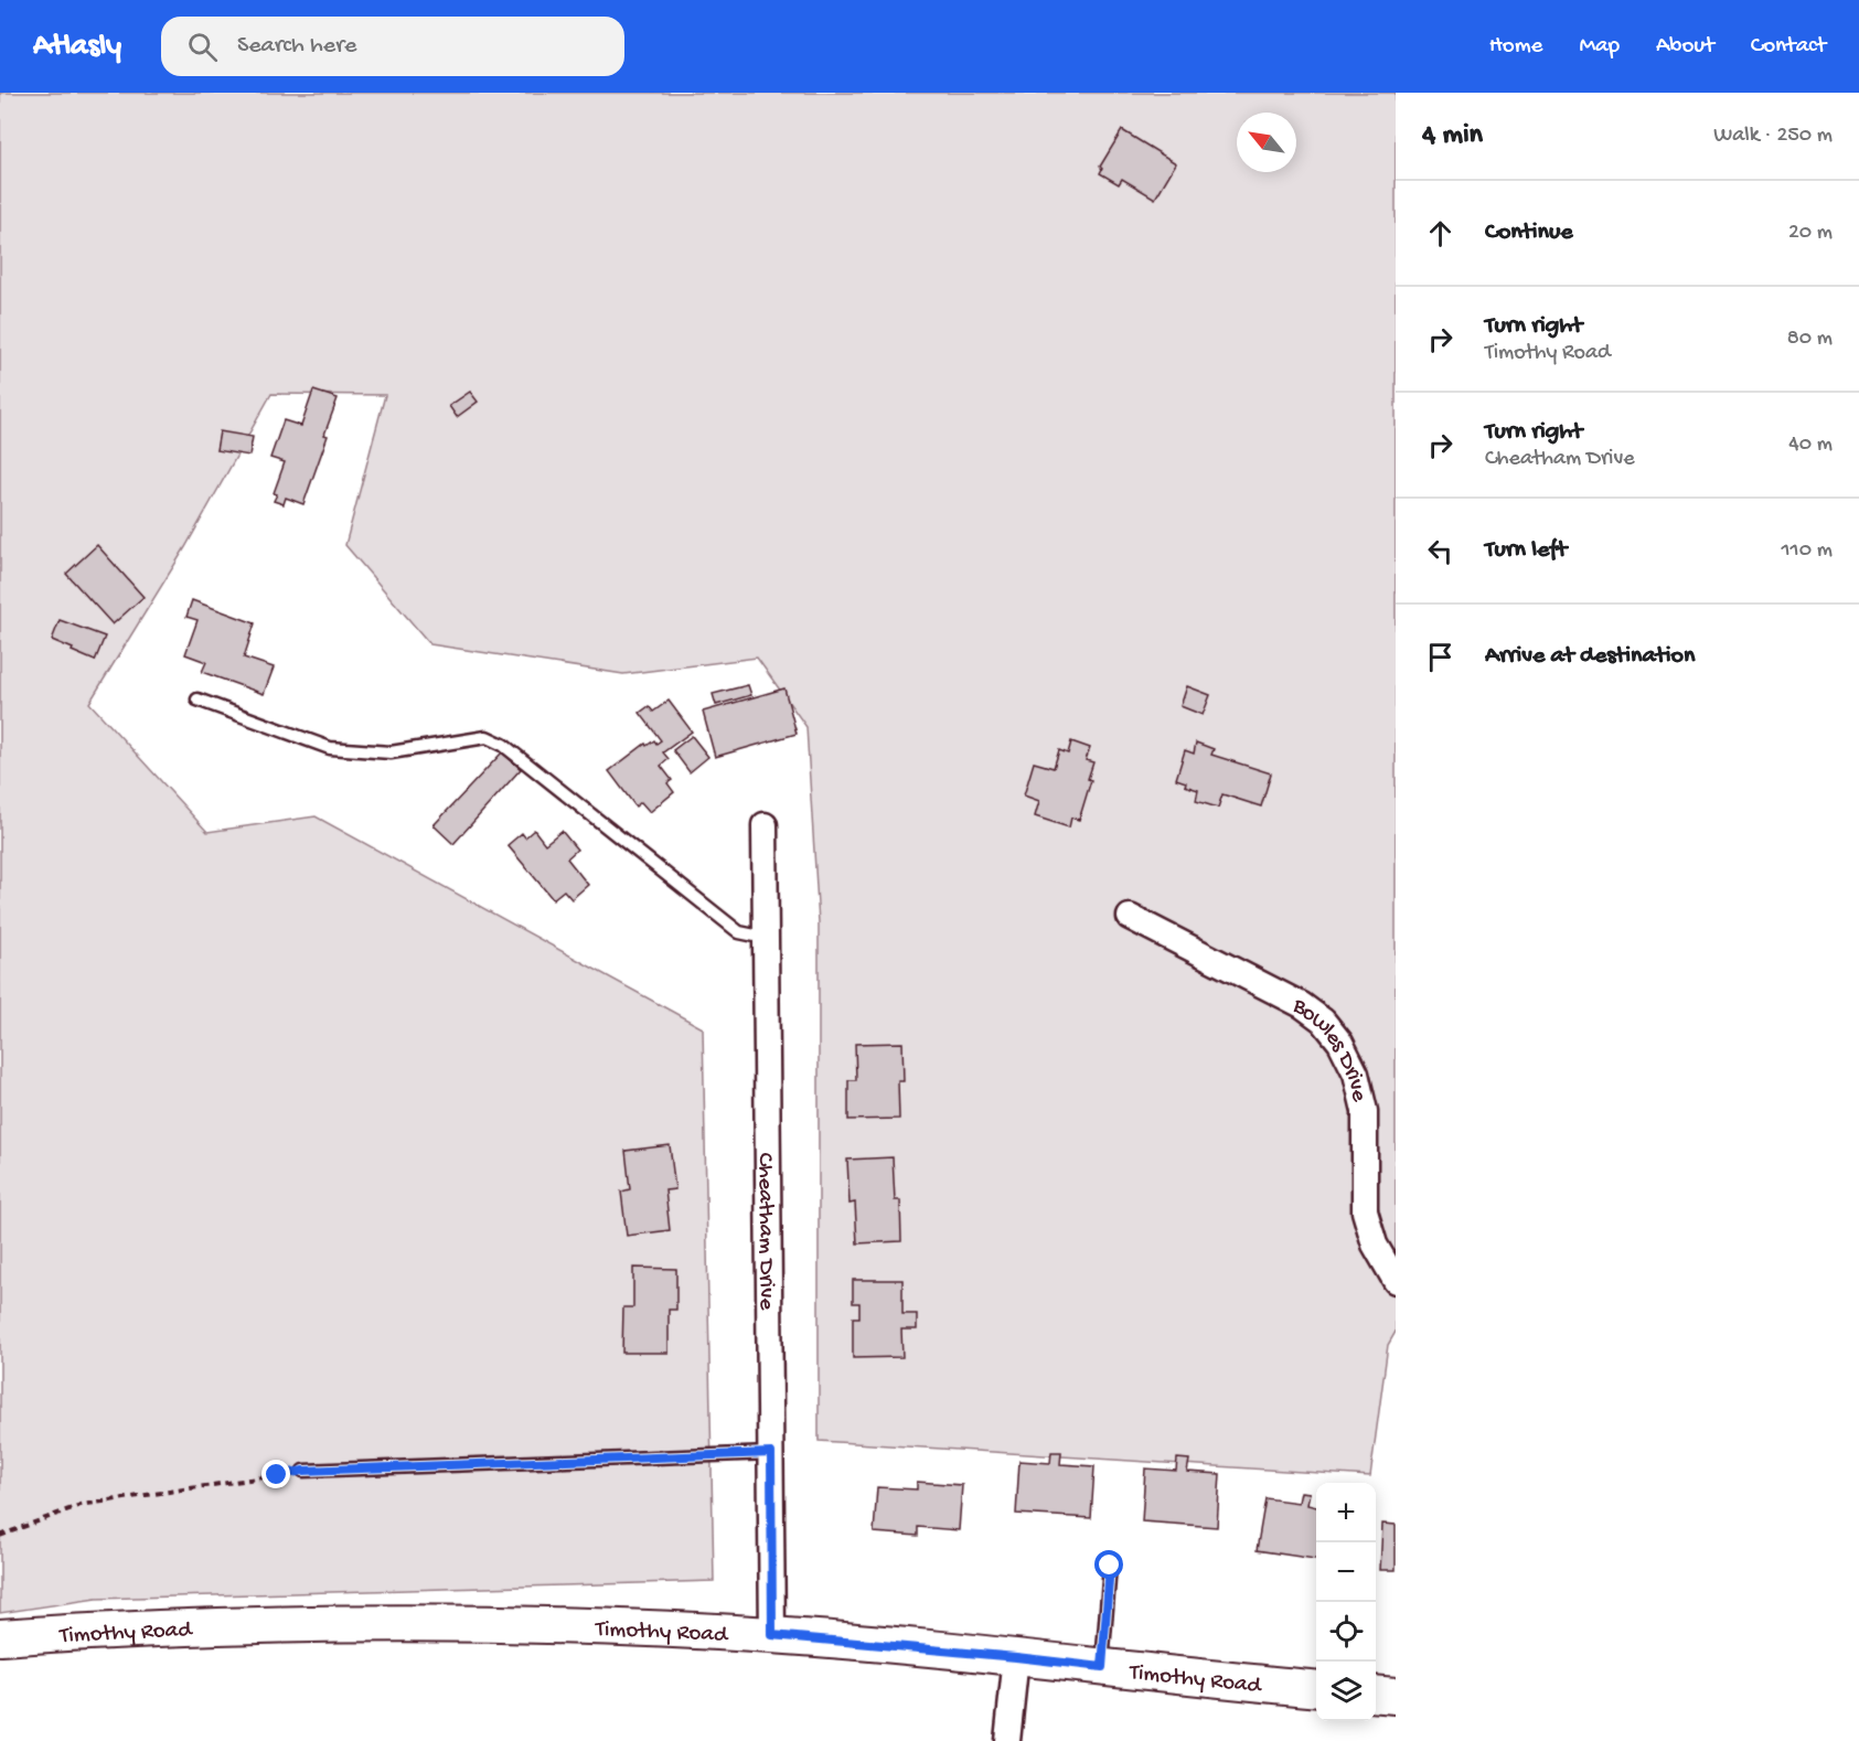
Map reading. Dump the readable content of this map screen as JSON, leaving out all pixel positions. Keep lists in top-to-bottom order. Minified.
{"streets":{"main road":["Timothy Road"],"street":["Bowles Drive","Cheatham Drive"]},"crossings":[["Cheatham Drive","Timothy Road"]],"north":"top left","page":{"header":"Atlasly","search":"Search here","nav":["Home","Map","About","Contact"],"heading":["4 min","Walk · 250 m"],"list":[["Continue","20 m"],["Turn right","Timothy Road","80 m"],["Turn right","Cheatham Drive","40 m"],["Turn left","110 m"],"Arrive at destination"],"map_buttons":["+","−"]}}
